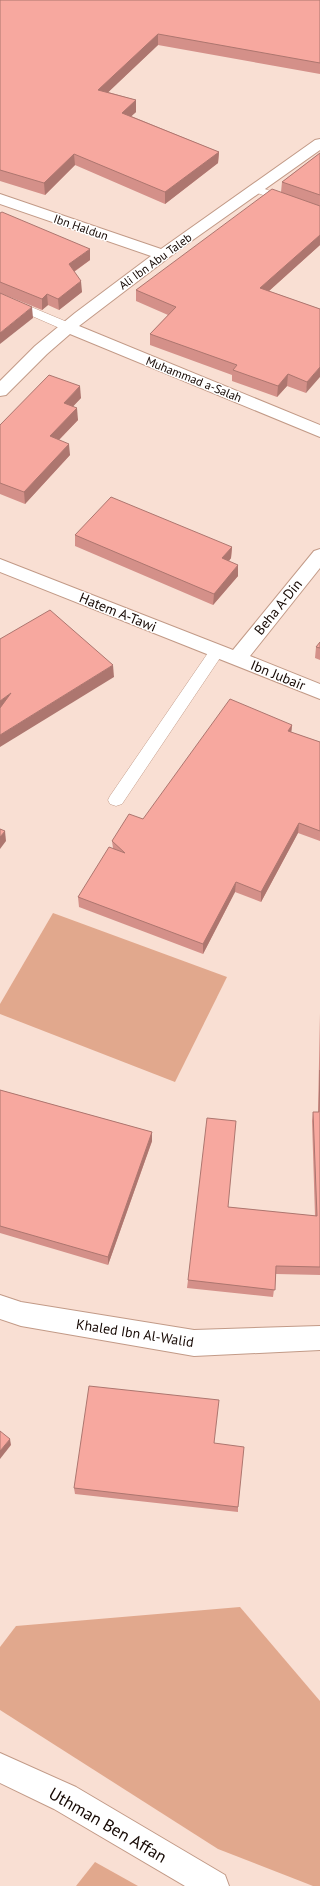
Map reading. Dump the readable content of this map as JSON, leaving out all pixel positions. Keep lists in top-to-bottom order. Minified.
{"streets":{"street":["Ibn Haldun","Ali Ibn Abu Taleb","Muhammad a-Salah","Beha A-Din","Hatem A-Tawi","Ibn Jubair","Khaled Ibn Al-Walid","Uthman Ben Affan"]},"crossings":[["Ibn Haldun","Ali Ibn Abu Taleb"],["Ali Ibn Abu Taleb","Muhammad a-Salah"],["Beha A-Din","Hatem A-Tawi"],["Beha A-Din","Ibn Jubair"],["Hatem A-Tawi","Ibn Jubair"]]}
